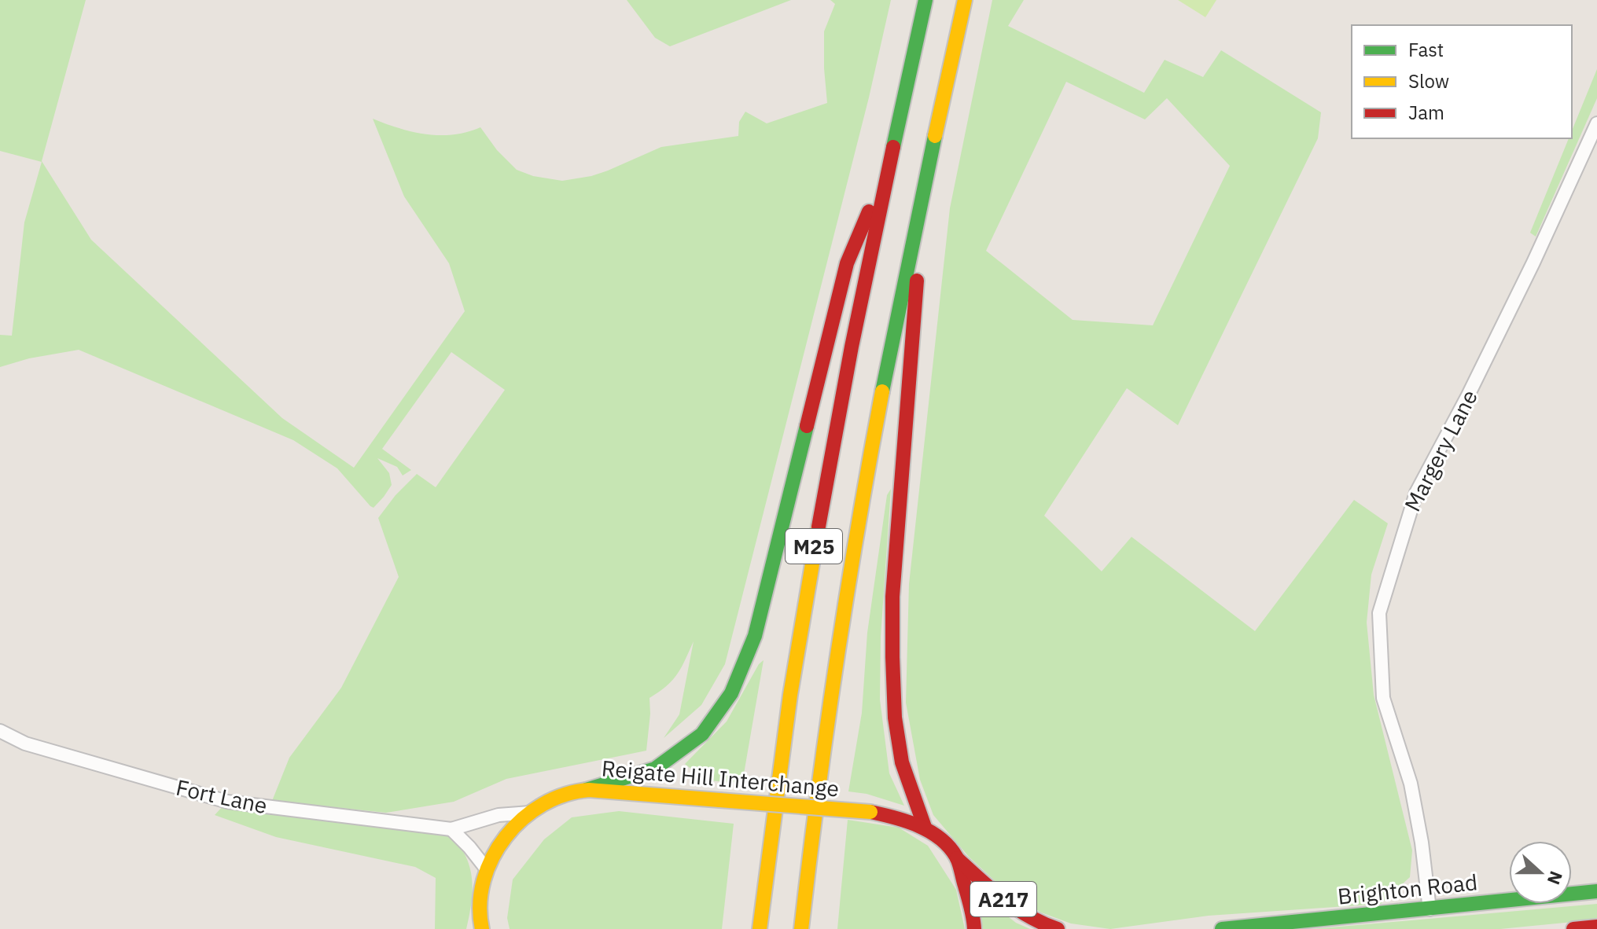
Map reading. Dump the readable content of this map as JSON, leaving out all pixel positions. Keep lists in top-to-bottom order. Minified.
{"streets":{"highway":["M25","Reigate Hill Interchange","Brighton Road","A217"],"street":["Margery Lane","Fort Lane"]},"crossings":[["Margery Lane","Brighton Road"],["M25","Reigate Hill Interchange"],["Reigate Hill Interchange","Fort Lane"],["Reigate Hill Interchange","A217"]],"legend":["Fast","Slow","Jam"],"north":"right"}
